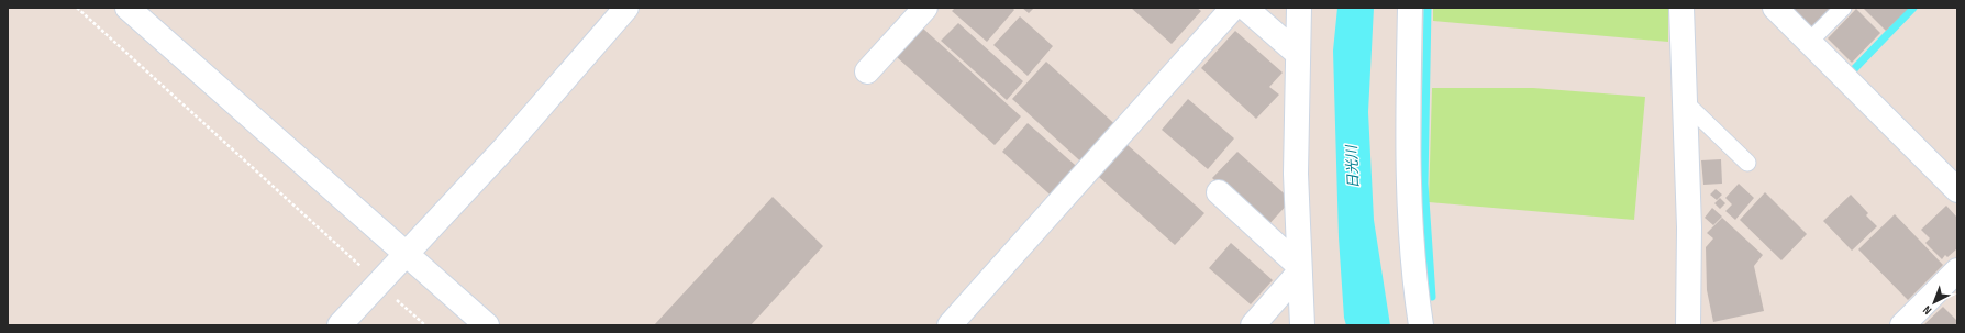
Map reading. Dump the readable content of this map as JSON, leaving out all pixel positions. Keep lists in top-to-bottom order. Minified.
{"water":["日光川"],"north":"bottom left"}
